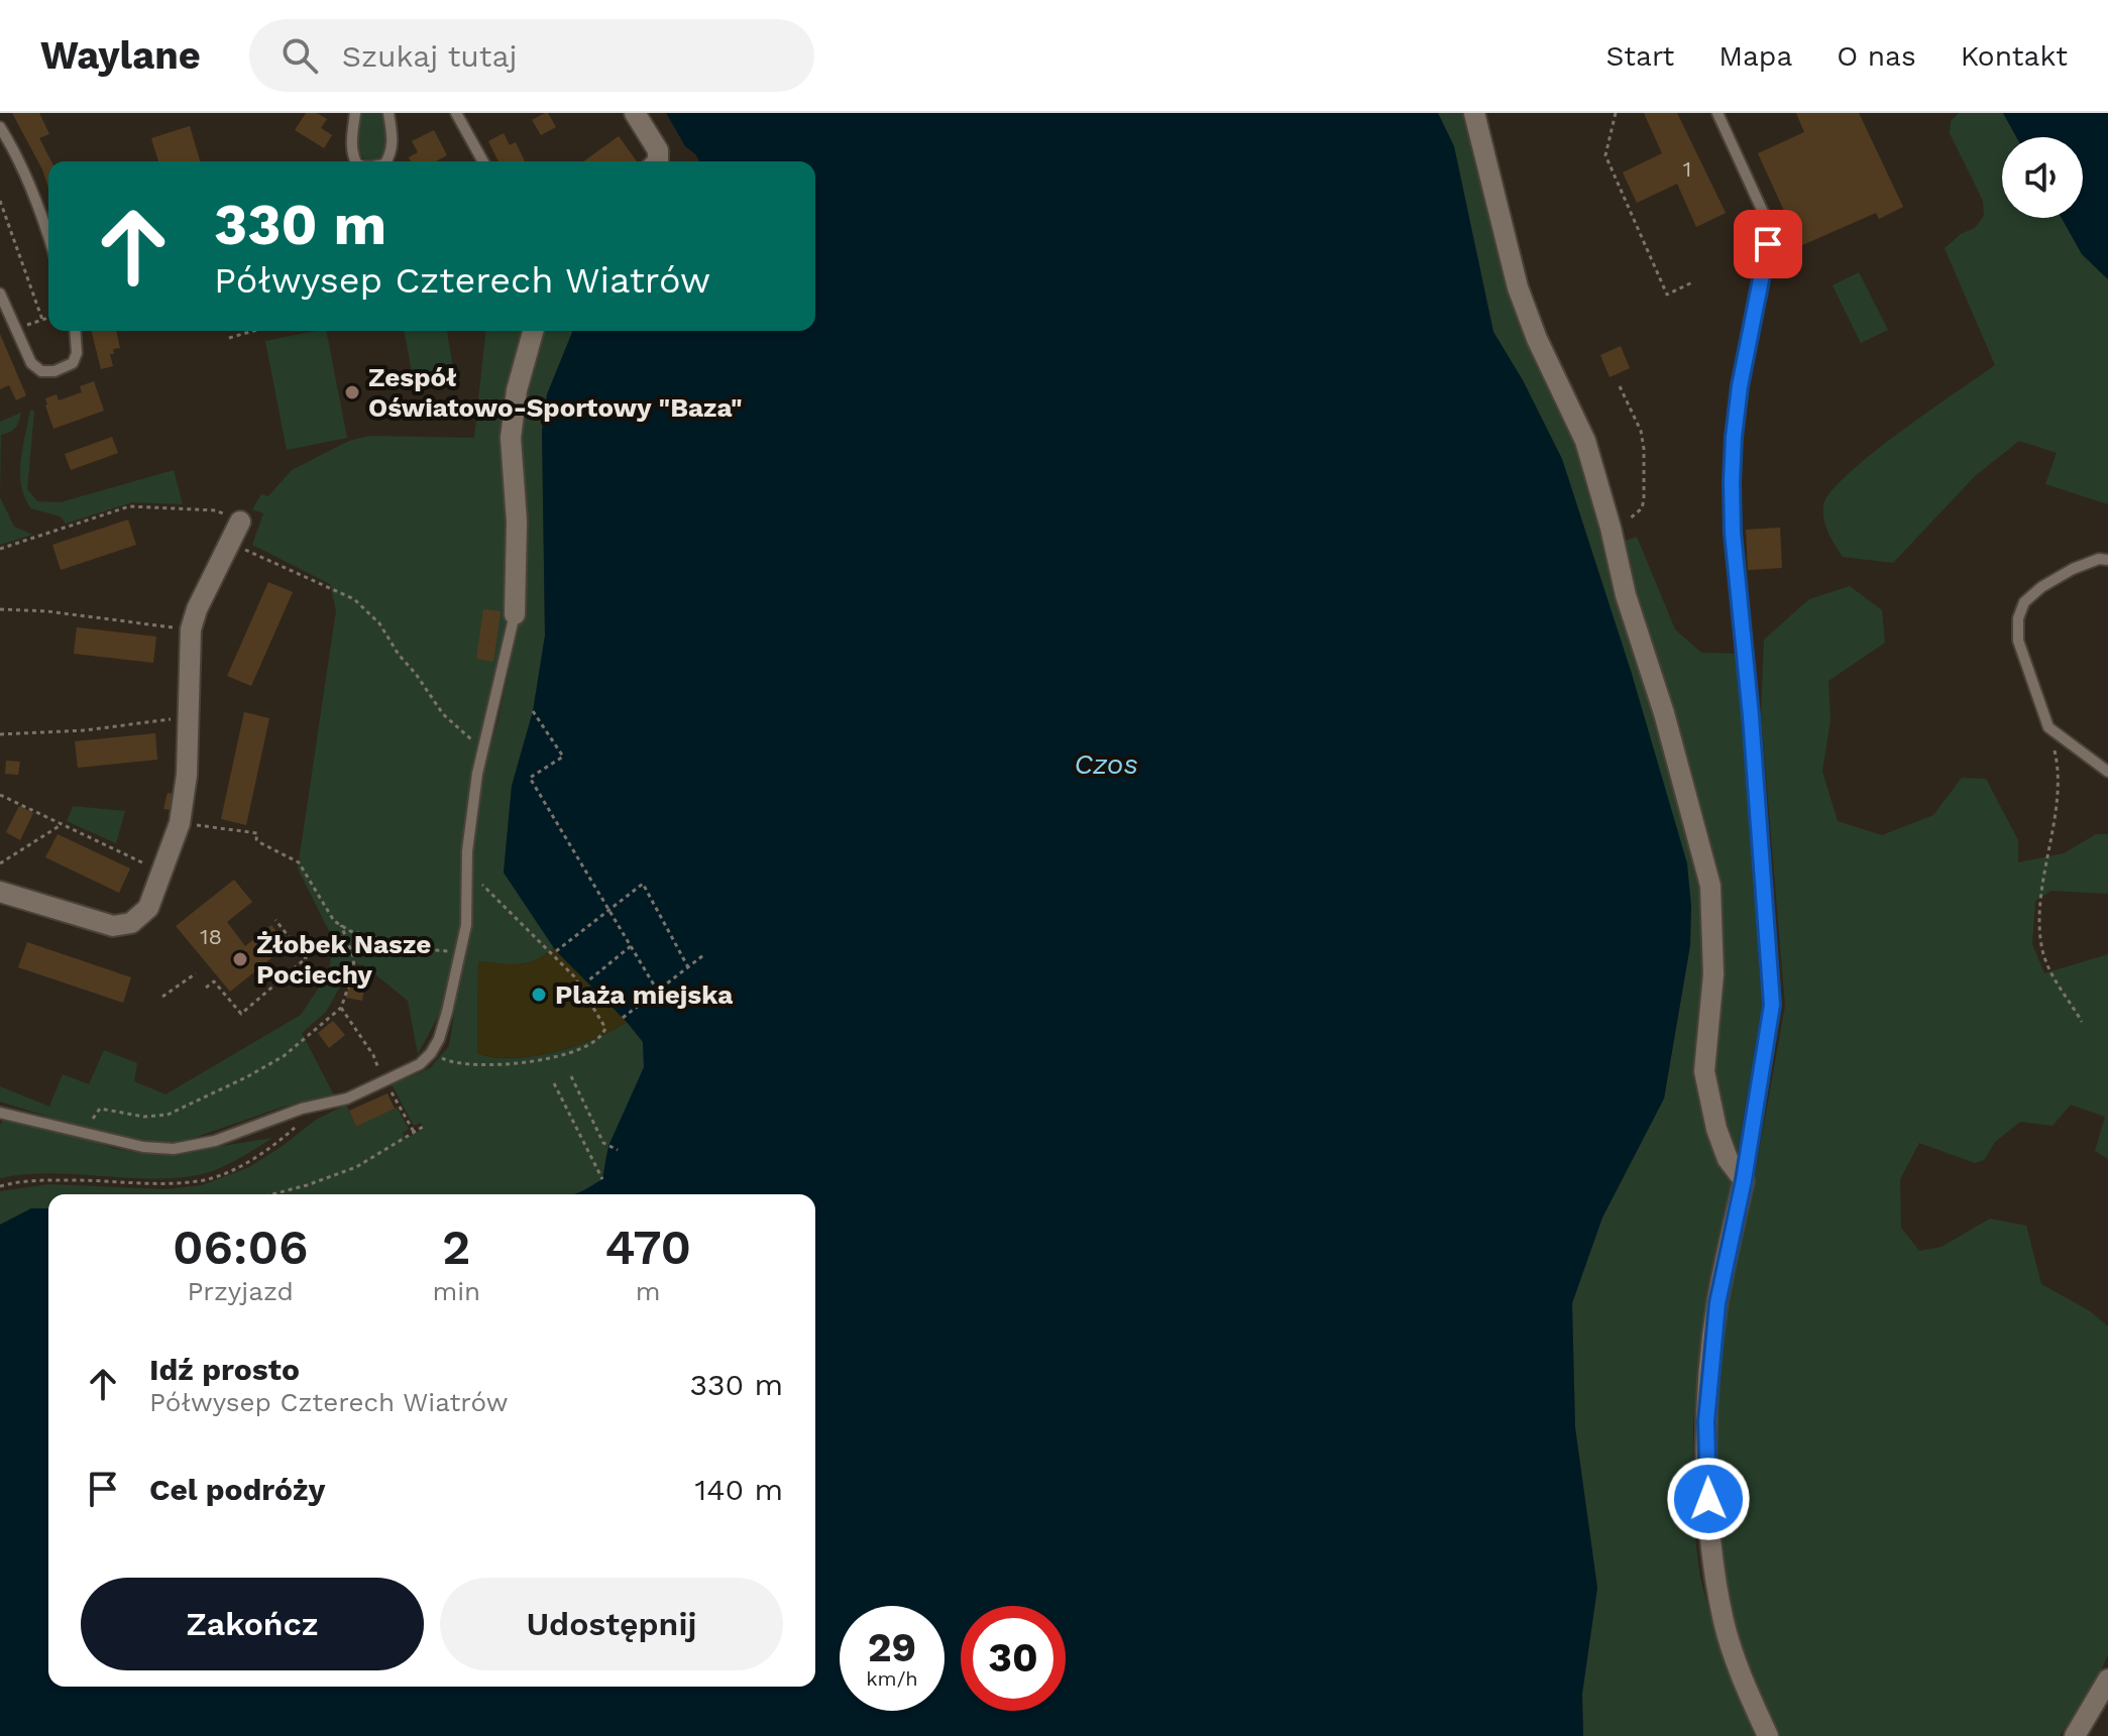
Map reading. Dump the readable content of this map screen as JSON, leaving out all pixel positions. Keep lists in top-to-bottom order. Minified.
{"water":["Czos"],"places":["Zespół Oświatowo-Sportowy \"Baza\"","Żłobek Nasze Pociechy","Plaża miejska"],"house_numbers":["1","18"],"page":{"header":"Waylane","search":"Szukaj tutaj","nav":["Start","Mapa","O nas","Kontakt"],"turn":["330 m","Półwysep Czterech Wiatrów"],"eta":["06:06","Przyjazd","2","min","470","m"],"list":[{"name":"Idź prosto","note":"Półwysep Czterech Wiatrów","value":"330 m"},{"name":"Cel podróży","value":"140 m"}],"buttons":["Zakończ","Udostępnij"],"speed":"29 km/h","limit":"30"}}
